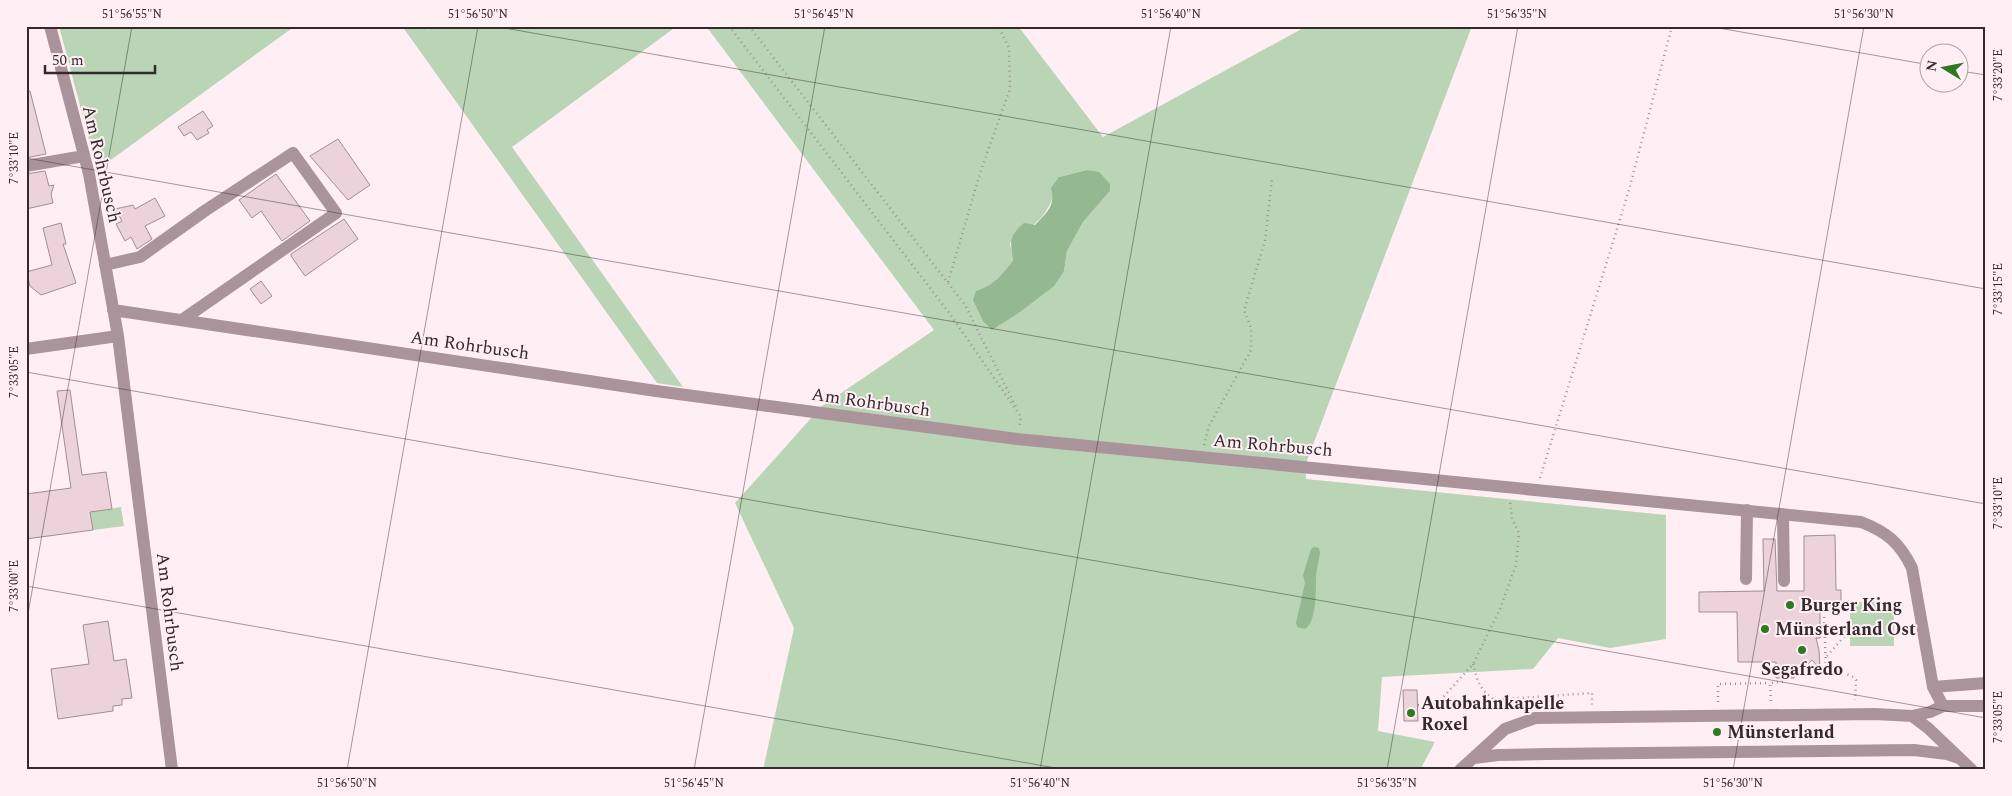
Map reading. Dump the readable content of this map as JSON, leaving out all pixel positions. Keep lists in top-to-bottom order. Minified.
{"streets":{"street":["Am Rohrbusch"]},"places":["Burger King","Münsterland Ost","Segafredo","Autobahnkapelle Roxel","Münsterland"],"scale_bar":"50 m","north":"left","coordinates":["51°56'55\"N","51°56'50\"N","51°56'45\"N","51°56'40\"N","51°56'35\"N","51°56'30\"N","7°33'20\"E","7°33'10\"E","7°33'15\"E","7°33'05\"E","7°33'00\"E"]}
